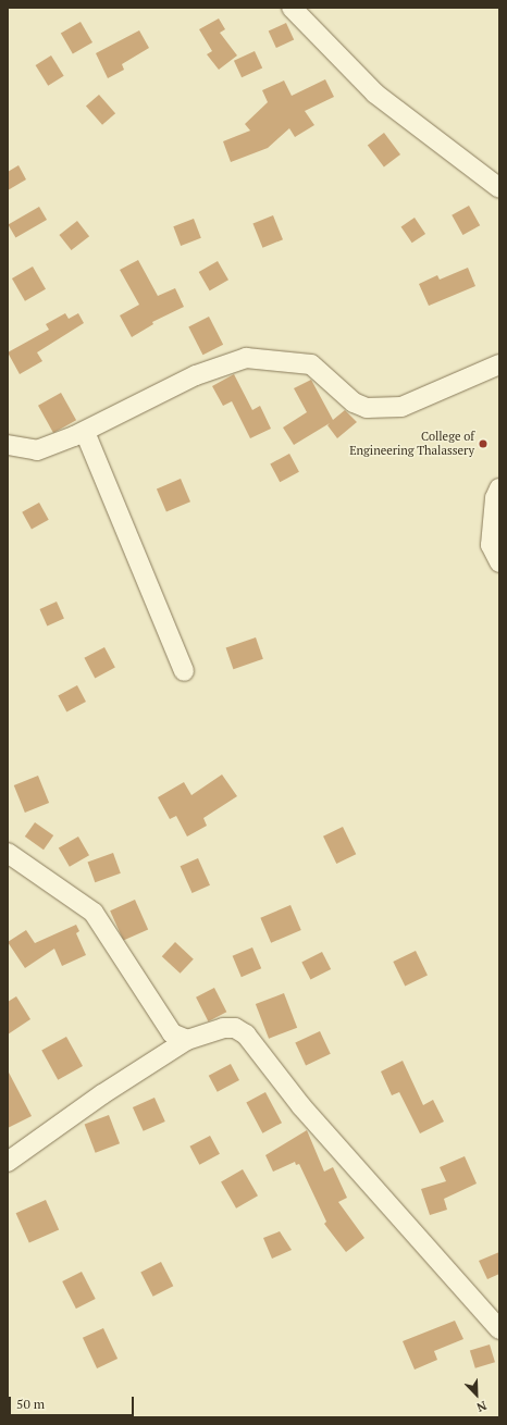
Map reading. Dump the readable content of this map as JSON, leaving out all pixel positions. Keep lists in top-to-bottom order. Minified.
{"places":["College of Engineering Thalassery"],"scale_bar":"50 m","north":"bottom right"}
